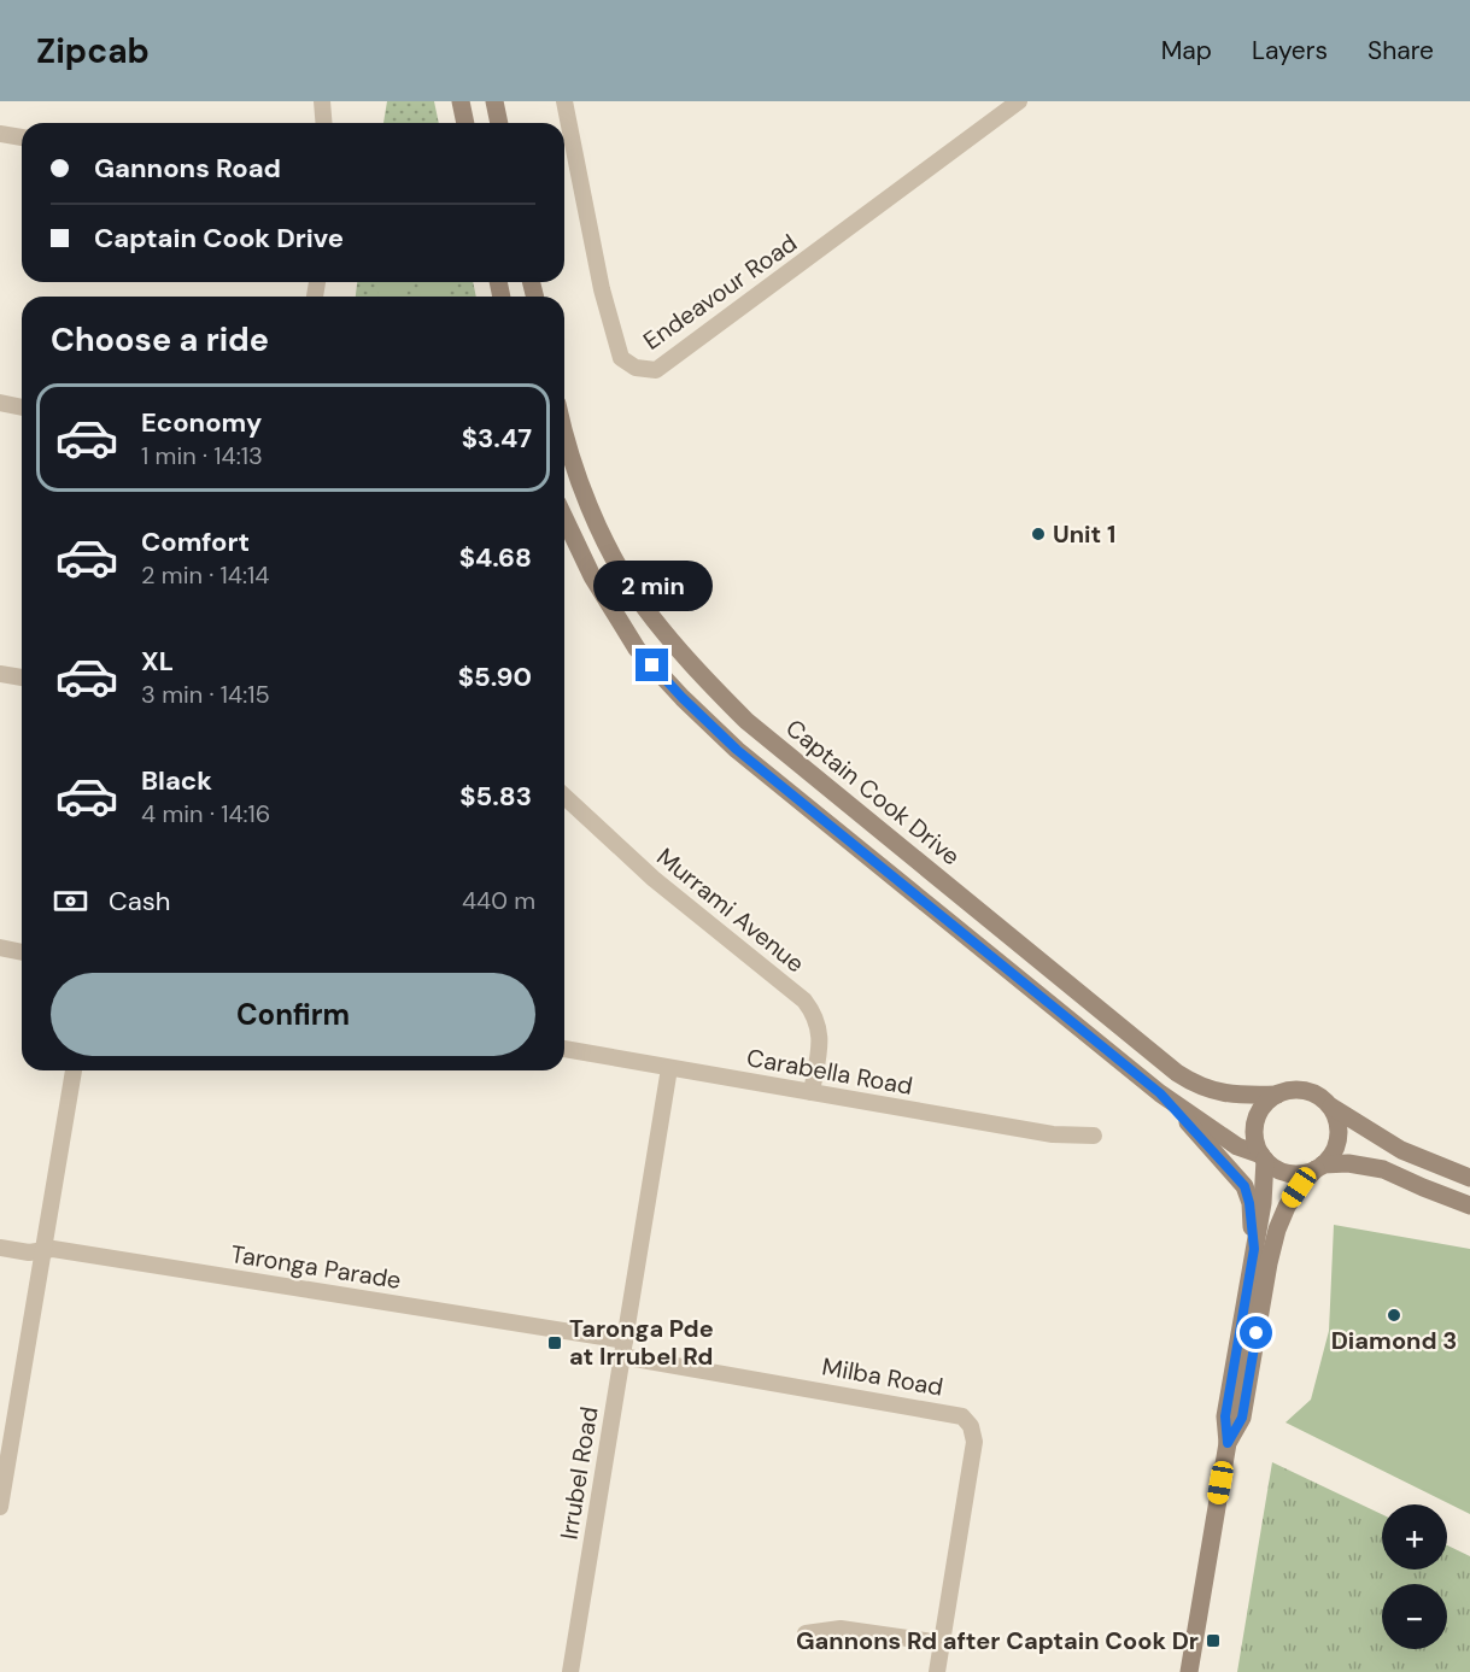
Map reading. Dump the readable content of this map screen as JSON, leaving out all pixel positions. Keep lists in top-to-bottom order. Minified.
{"streets":{"main road":["Captain Cook Drive"],"street":["Endeavour Road","Murrami Avenue","Carabella Road","Taronga Parade","Milba Road","Irrubel Road"]},"crossings":[["Murrami Avenue","Carabella Road"],["Carabella Road","Irrubel Road"],["Taronga Parade","Milba Road"],["Taronga Parade","Irrubel Road"],["Milba Road","Irrubel Road"]],"places":{"other":["Unit 1","Diamond 3"],"transit":["Taronga Pde at Irrubel Rd","Gannons Rd after Captain Cook Dr"]},"page":{"header":"Zipcab","nav":["Map","Layers","Share"],"banner":["Gannons Road","Captain Cook Drive"],"heading":"Choose a ride","list":[{"name":"Economy","note":"1 min · 14:13","value":"$3.47"},{"name":"Comfort","note":"2 min · 14:14","value":"$4.68"},{"name":"XL","note":"3 min · 14:15","value":"$5.90"},{"name":"Black","note":"4 min · 14:16","value":"$5.83"}],"bubble":"2 min","pay":["Cash","440 m"],"buttons":"Confirm","map_buttons":["+","−"]}}
